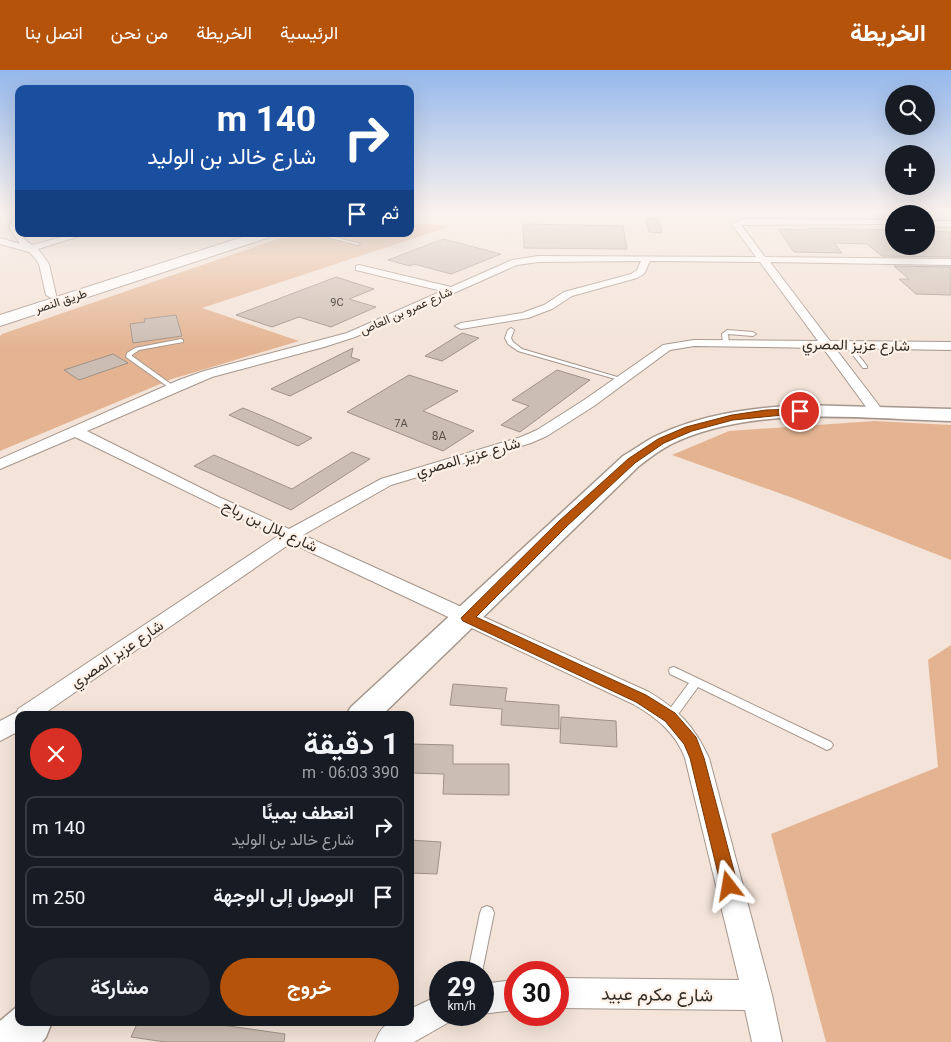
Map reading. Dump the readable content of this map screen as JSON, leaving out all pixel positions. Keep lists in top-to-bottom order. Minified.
{"streets":{"highway":["طريق النصر"],"street":["شارع عمرو بن العاص","شارع عزيز المصري","شارع بلال بن رباح","شارع مكرم عبيد"]},"crossings":[["شارع عمرو بن العاص","شارع بلال بن رباح"],["شارع عزيز المصري","شارع بلال بن رباح"],["شارع بلال بن رباح","شارع مكرم عبيد"]],"house_numbers":["9C","7A","8A"],"page":{"header":"الخريطة","nav":["الرئيسية","الخريطة","من نحن","اتصل بنا"],"map_buttons":["+","−"],"turn":["140 m","شارع خالد بن الوليد"],"then":"ثم","heading":["1 دقيقة","390 m · 06:03"],"list":[{"name":"انعطف يمينًا","note":"شارع خالد بن الوليد","value":"140 m"},{"name":"الوصول إلى الوجهة","value":"250 m"}],"buttons":["خروج","مشاركة"],"speed":"29 km/h","limit":"30"}}
